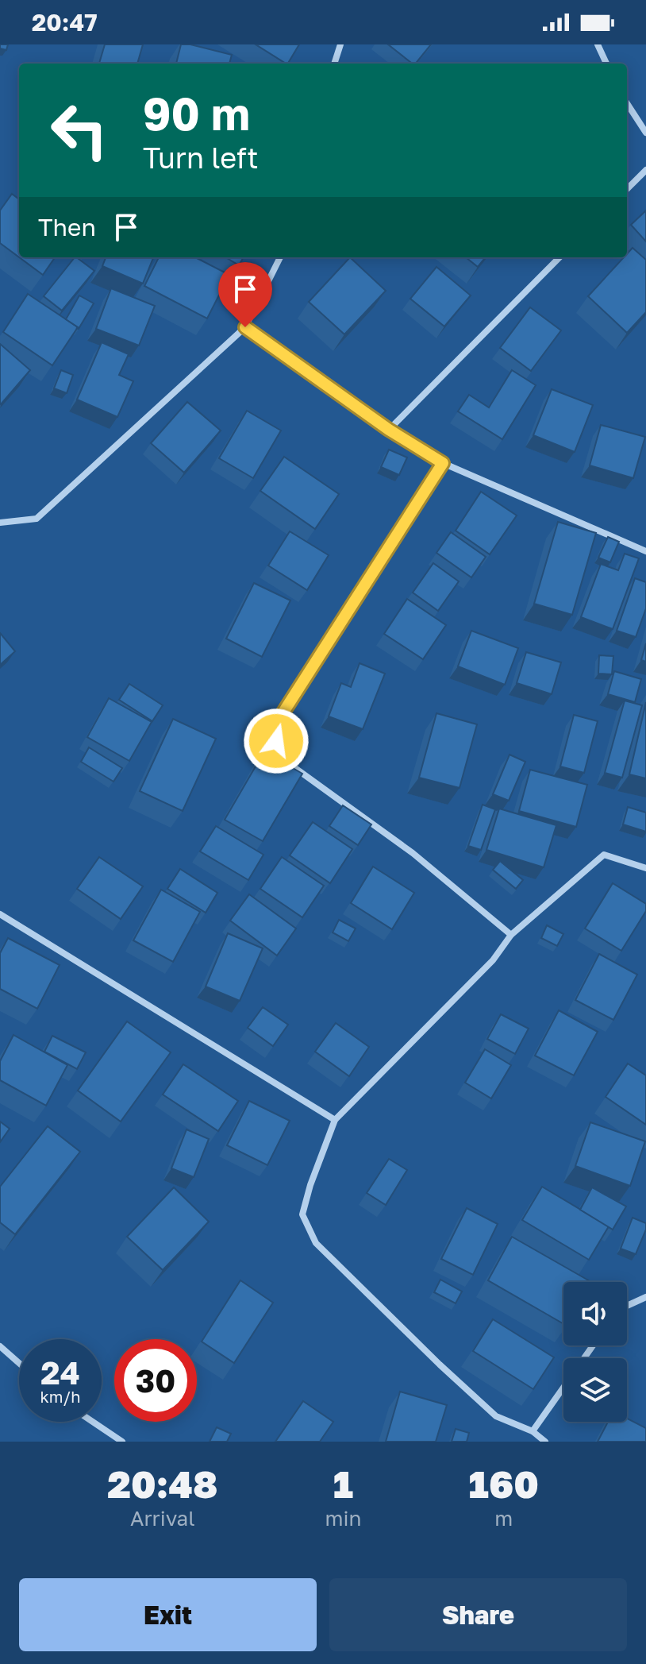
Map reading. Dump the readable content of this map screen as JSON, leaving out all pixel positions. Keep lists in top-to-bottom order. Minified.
{"page":{"status":"20:47","turn":["90 m","Turn left"],"then":"Then","speed":"24 km/h","limit":"30","eta":["20:48","Arrival","1","min","160","m"],"buttons":["Exit","Share"]}}
